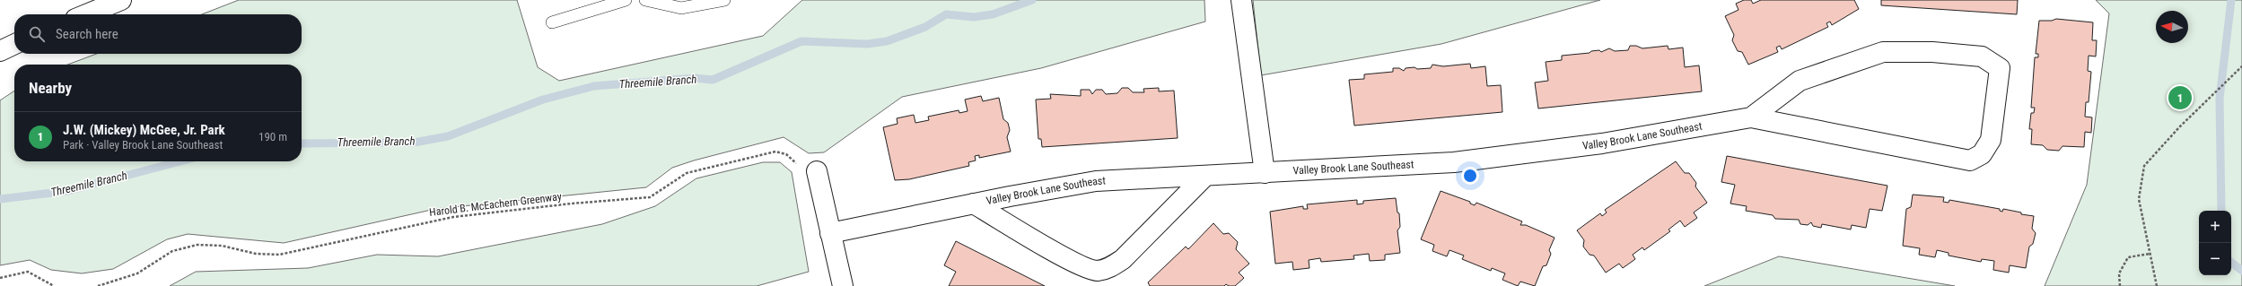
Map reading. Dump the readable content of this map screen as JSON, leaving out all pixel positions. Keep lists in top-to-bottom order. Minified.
{"streets":{"street":["Valley Brook Lane Southeast"],"path":["Harold B. McEachern Greenway"]},"water":["Threemile Branch"],"north":"left","page":{"search":"Search here","heading":"Nearby","pins":"1","list":[{"mark":"1","name":"J.W. (Mickey) McGee, Jr. Park","note":"Park · Valley Brook Lane Southeast","value":"190 m"}],"map_buttons":["+","−"]}}
